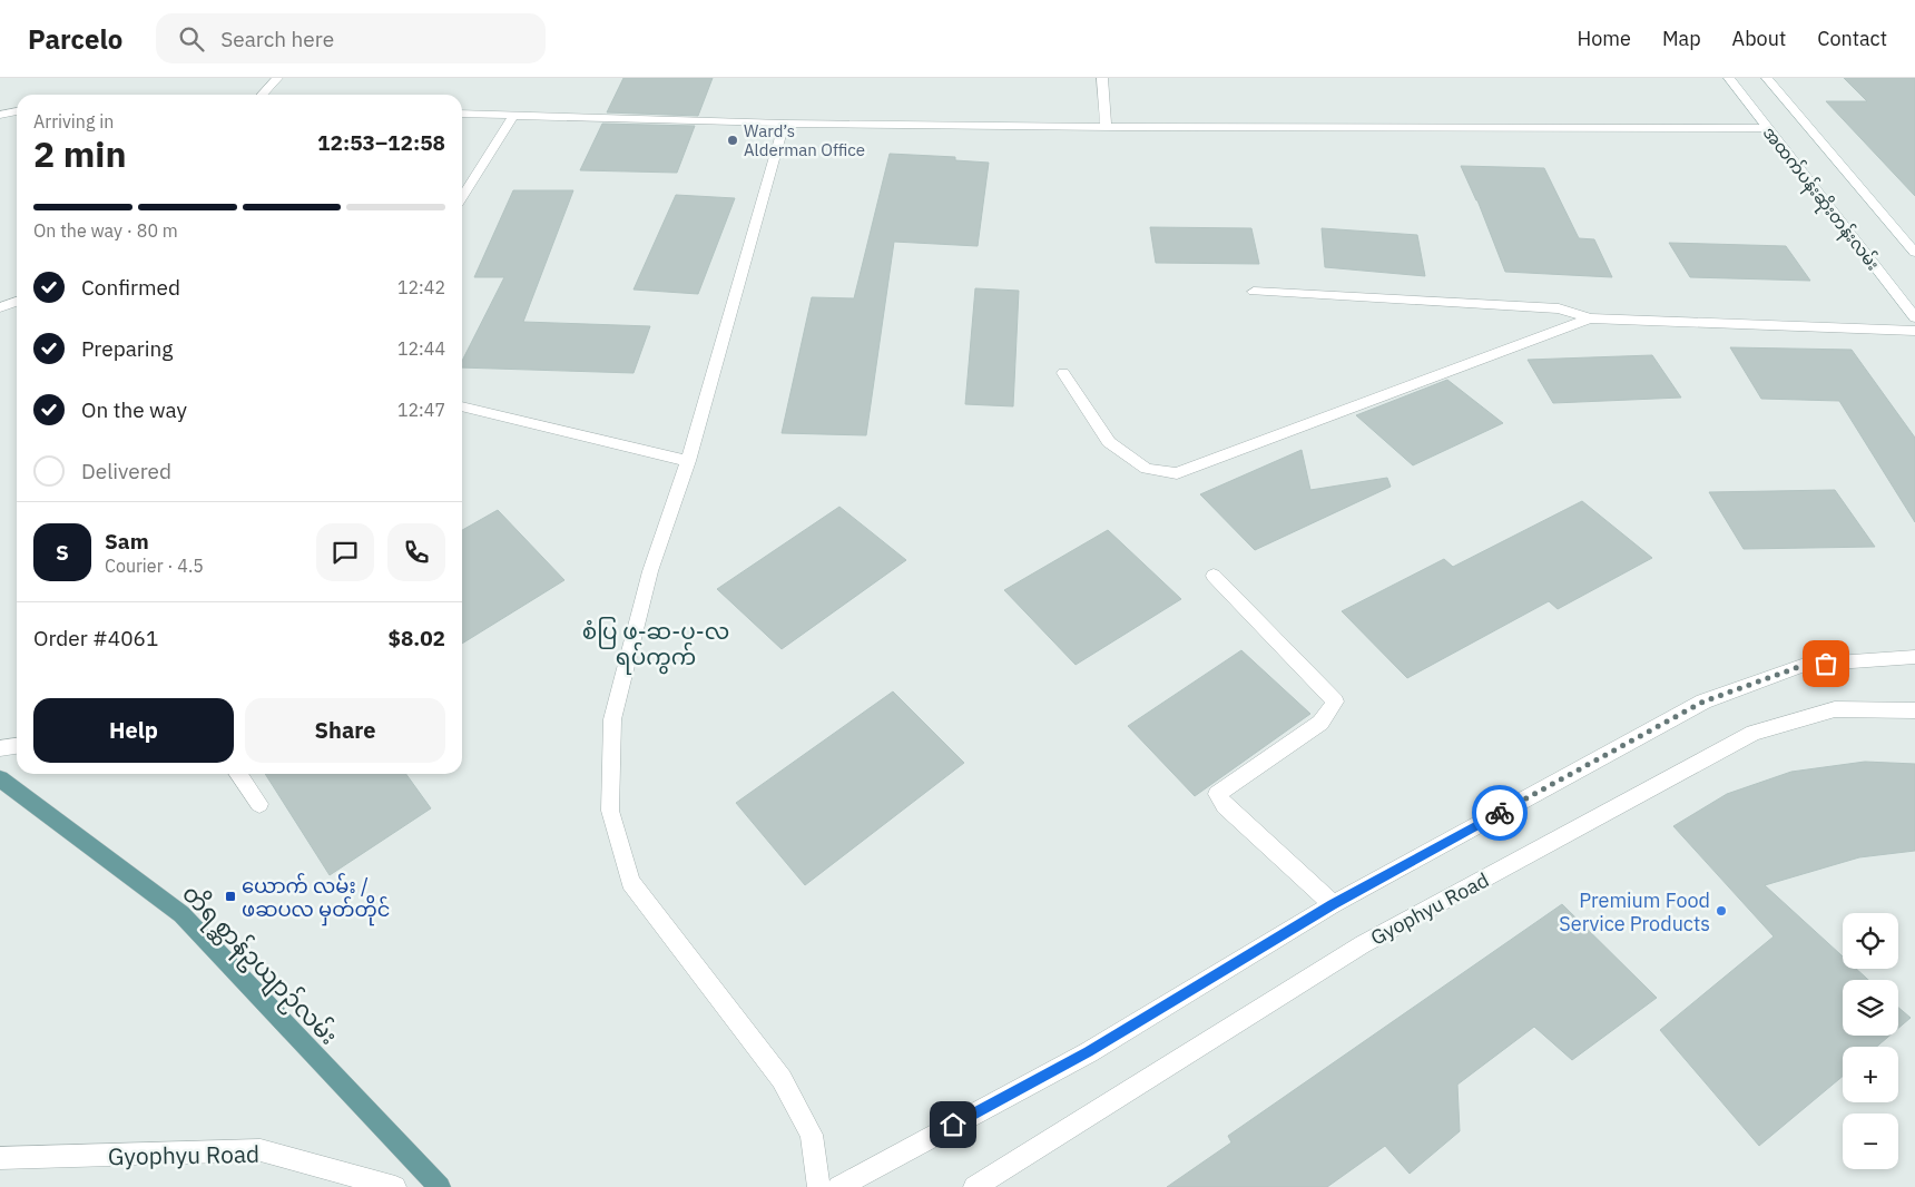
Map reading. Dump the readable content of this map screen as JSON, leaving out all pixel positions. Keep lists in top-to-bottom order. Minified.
{"streets":{"main road":["တိရစ္ဆာန်ဥယျာဉ်လမ်း"],"street":["အထက်ပန်းဆိုးတန်းလမ်း","Gyophyu Road"]},"districts":["စံပြ ဖ-ဆ-ပ-လ ရပ်ကွက်"],"places":{"other":["Ward’s Alderman Office","Premium Food Service Products"],"transit":["ယောက် လမ်း / ဖဆပလ မှတ်တိုင်"]},"page":{"header":"Parcelo","search":"Search here","nav":["Home","Map","About","Contact"],"heading":["2 min","Arriving in","12:53–12:58"],"panel":["Sam","Courier · 4.5","Order #4061","$8.02"],"bar":"On the way · 80 m","list":[["Confirmed","12:42"],["Preparing","12:44"],["On the way","12:47"],"Delivered"],"round":"S","buttons":["Help","Share"],"map_buttons":["+","−"]}}
